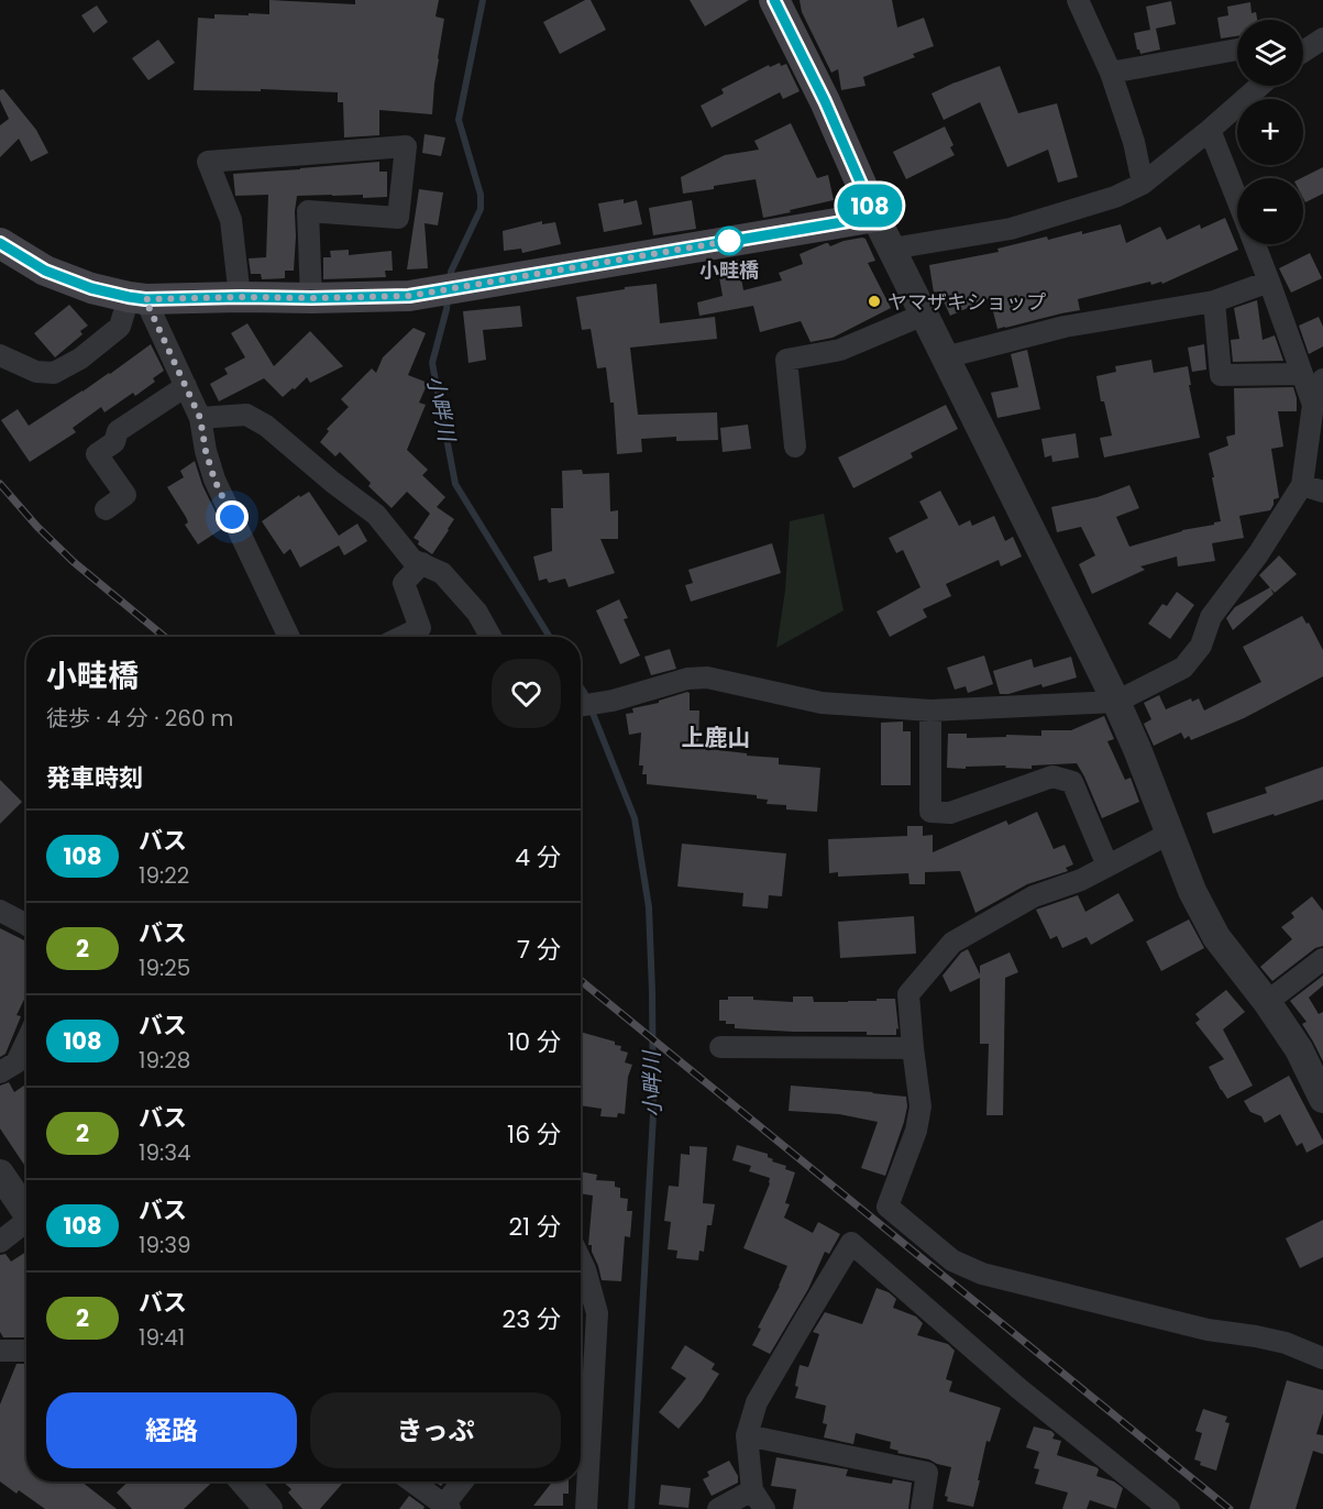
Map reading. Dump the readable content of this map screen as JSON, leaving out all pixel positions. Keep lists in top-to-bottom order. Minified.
{"districts":["上鹿山"],"water":["小畔川"],"places":["小畦橋","ヤマザキショップ"],"lines":["bus line 108"],"page":{"on_map":"108","map_buttons":["+","−"],"heading":[["小畦橋","徒歩 · 4 分 · 260 m"],"発車時刻"],"list":[{"mark":"108","name":"バス","note":"19:22","value":"4 分"},{"mark":"2","name":"バス","note":"19:25","value":"7 分"},{"mark":"108","name":"バス","note":"19:28","value":"10 分"},{"mark":"2","name":"バス","note":"19:34","value":"16 分"},{"mark":"108","name":"バス","note":"19:39","value":"21 分"},{"mark":"2","name":"バス","note":"19:41","value":"23 分"}],"buttons":["経路","きっぷ"]}}
